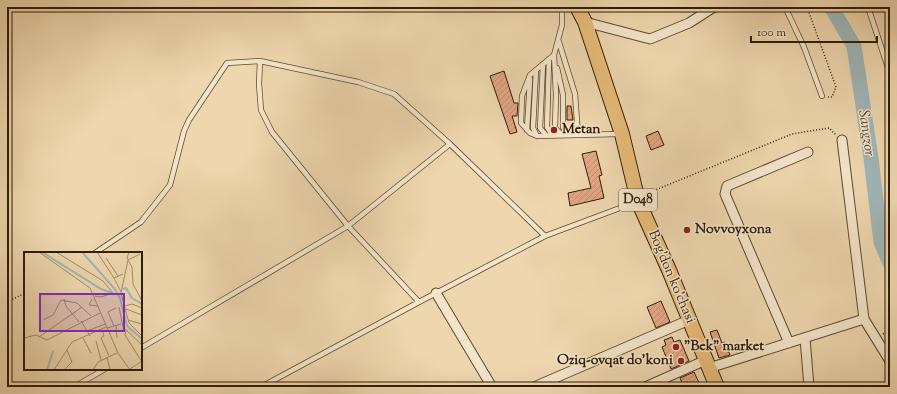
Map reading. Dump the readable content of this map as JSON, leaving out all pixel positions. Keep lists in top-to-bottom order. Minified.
{"streets":{"main road":["D048","Bog'don ko'chasi"]},"water":["Sangzor"],"places":["Metan","Novvoyxona","\"Bek\" market","Oziq-ovqat do'koni"],"scale_bar":"100 m"}
